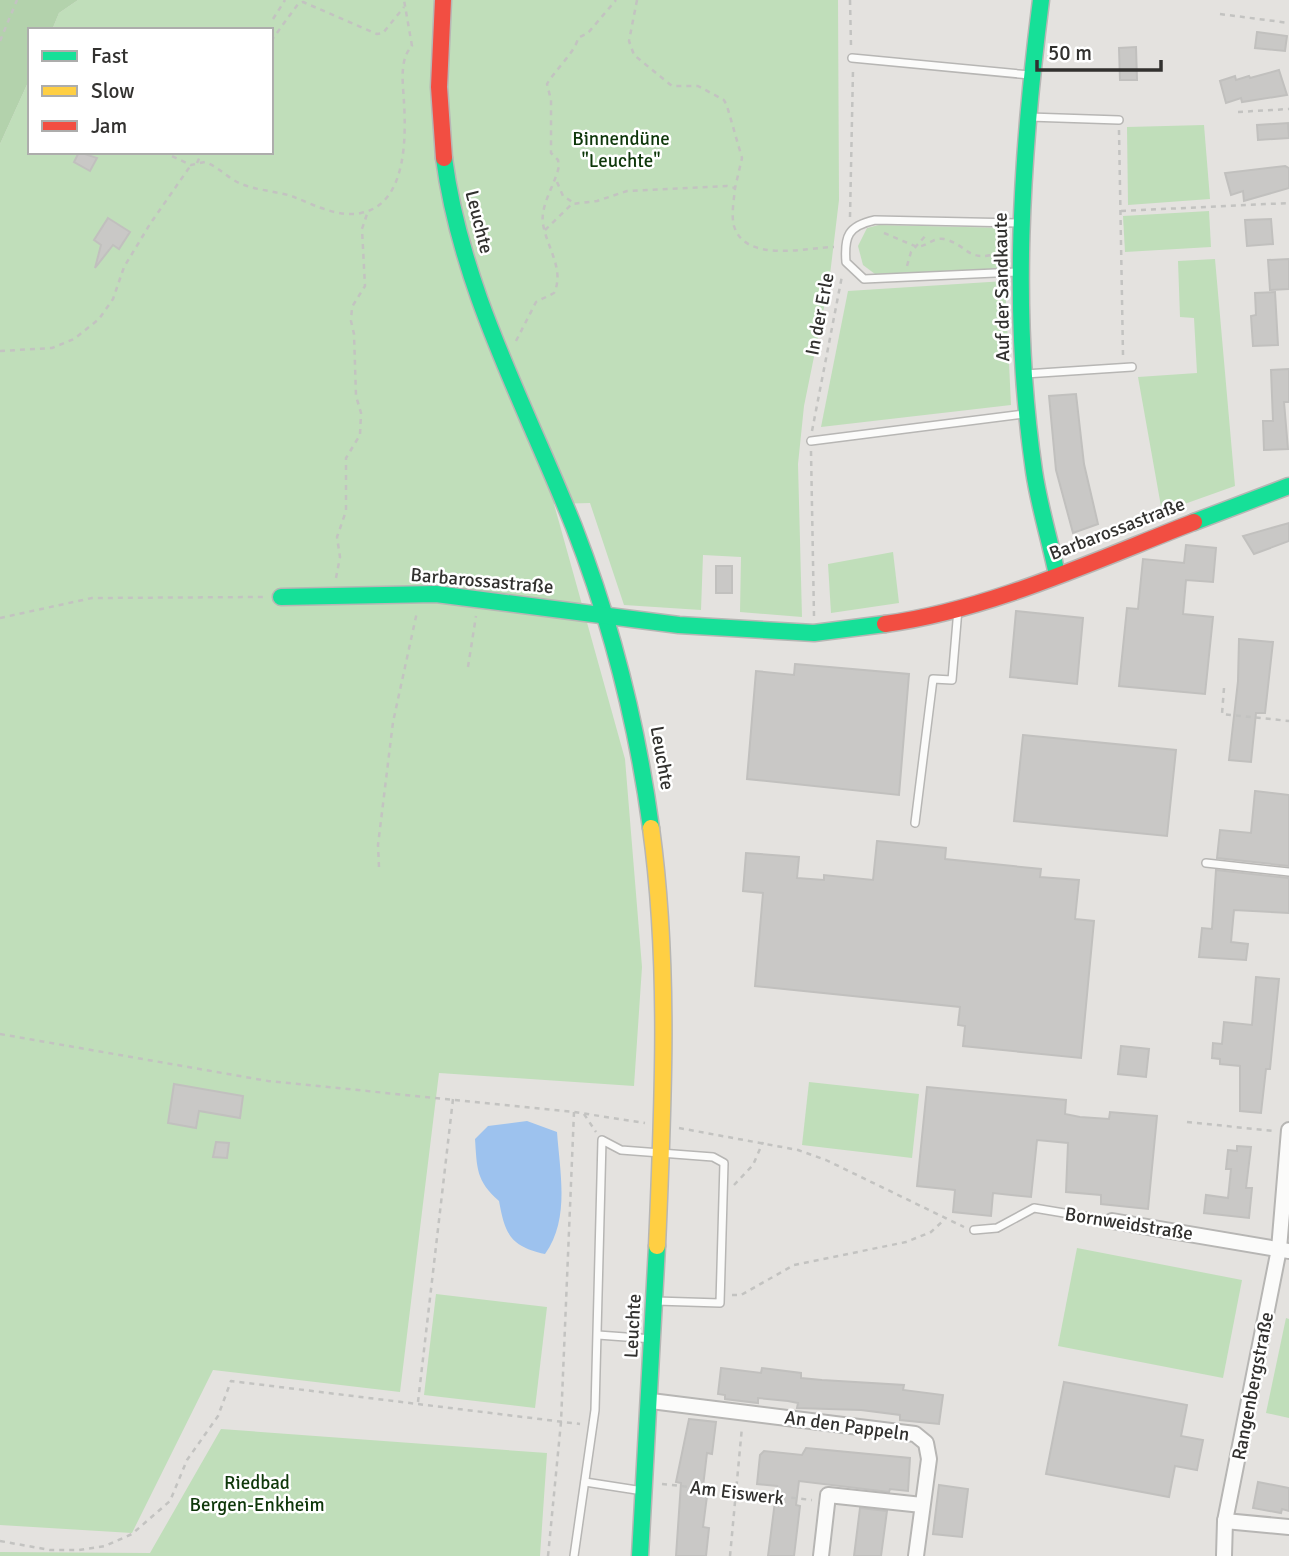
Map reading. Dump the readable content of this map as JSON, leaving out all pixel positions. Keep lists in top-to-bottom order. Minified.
{"streets":{"street":["Leuchte","Auf der Sandkaute","Barbarossastraße","Bornweidstraße","Rangenbergstraße","An den Pappeln"],"path":["In der Erle","Am Eiswerk"]},"crossings":[["Leuchte","Barbarossastraße"],["Leuchte","An den Pappeln"],["Leuchte","Am Eiswerk"],["Auf der Sandkaute","Barbarossastraße"],["In der Erle","Barbarossastraße"],["Bornweidstraße","Rangenbergstraße"]],"parks":["Binnendüne \"Leuchte\"","Riedbad Bergen-Enkheim"],"legend":["Fast","Slow","Jam"],"scale_bar":"50 m"}
